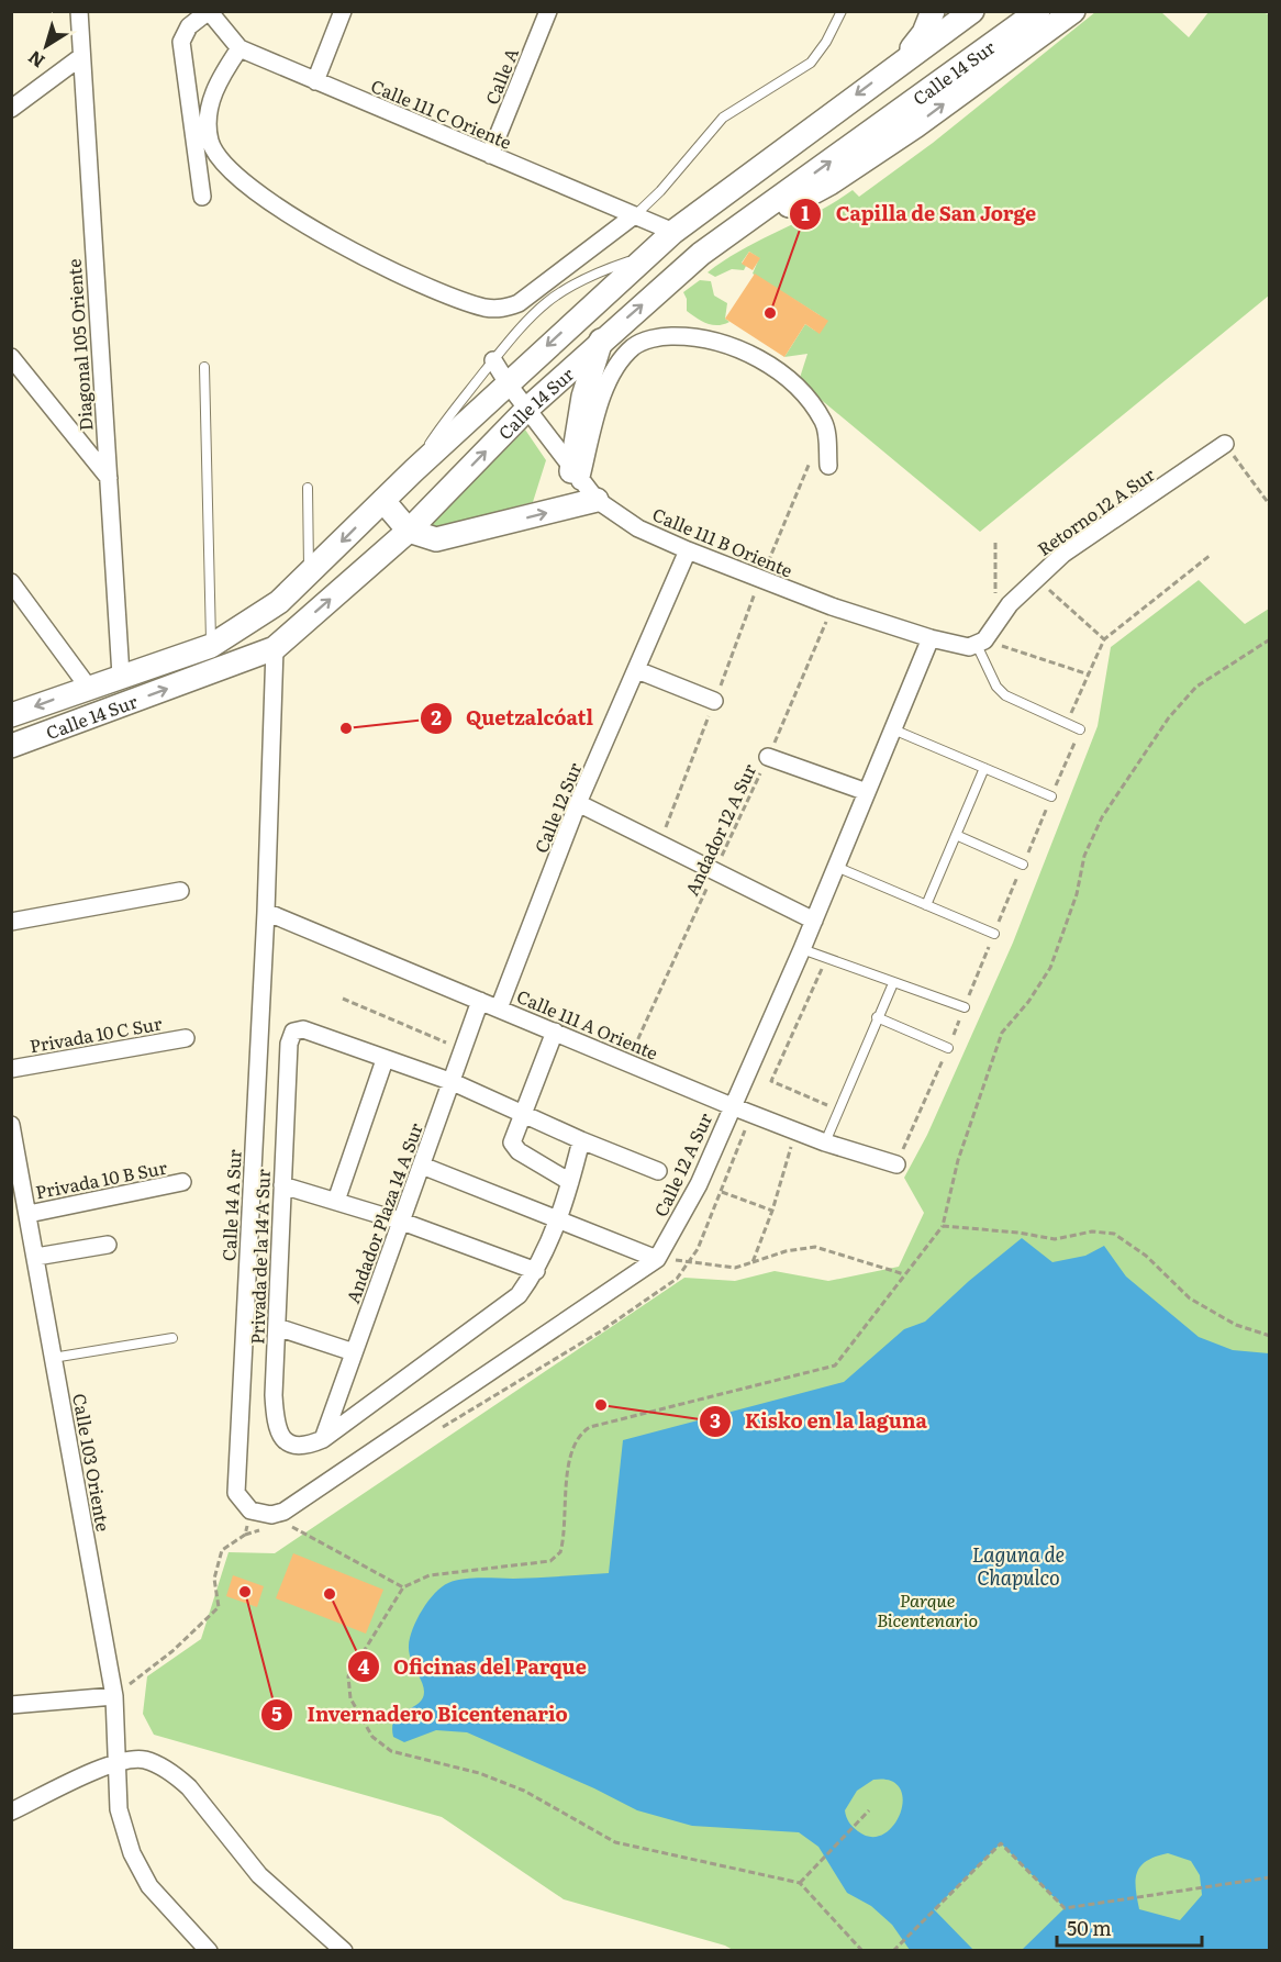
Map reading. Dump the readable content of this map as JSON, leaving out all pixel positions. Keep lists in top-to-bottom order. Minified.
{"streets":{"main road":["Calle 14 Sur"],"street":["Calle A","Calle 111 C Oriente","Diagonal 105 Oriente","Retorno 12 A Sur","Calle 111 B Oriente","Calle 12 Sur","Calle 111 A Oriente","Privada 10 C Sur","Calle 12 A Sur","Privada 10 B Sur","Calle 14 A Sur","Andador Plaza 14 A Sur","Privada de la 14 A Sur","Calle 103 Oriente"],"path":["Andador 12 A Sur"]},"crossings":[["Calle 14 Sur","Calle 111 C Oriente"],["Calle 14 Sur","Diagonal 105 Oriente"],["Calle 14 Sur","Calle 111 B Oriente"],["Calle 14 Sur","Calle 14 A Sur"],["Calle A","Calle 111 C Oriente"],["Calle 111 B Oriente","Calle 12 Sur"],["Calle 111 B Oriente","Andador 12 A Sur"],["Calle 111 B Oriente","Calle 12 A Sur"],["Calle 12 Sur","Calle 111 A Oriente"],["Andador 12 A Sur","Calle 111 A Oriente"],["Calle 111 A Oriente","Calle 12 A Sur"],["Calle 111 A Oriente","Calle 14 A Sur"],["Calle 111 A Oriente","Andador Plaza 14 A Sur"],["Privada 10 B Sur","Calle 103 Oriente"],["Andador Plaza 14 A Sur","Privada de la 14 A Sur"]],"water":["Laguna de Chapulco"],"parks":["Parque Bicentenario"],"places":["Capilla de San Jorge","Quetzalcóatl","Kisko en la laguna","Invernadero Bicentenario","Oficinas del Parque"],"scale_bar":"50 m","north":"bottom left"}
